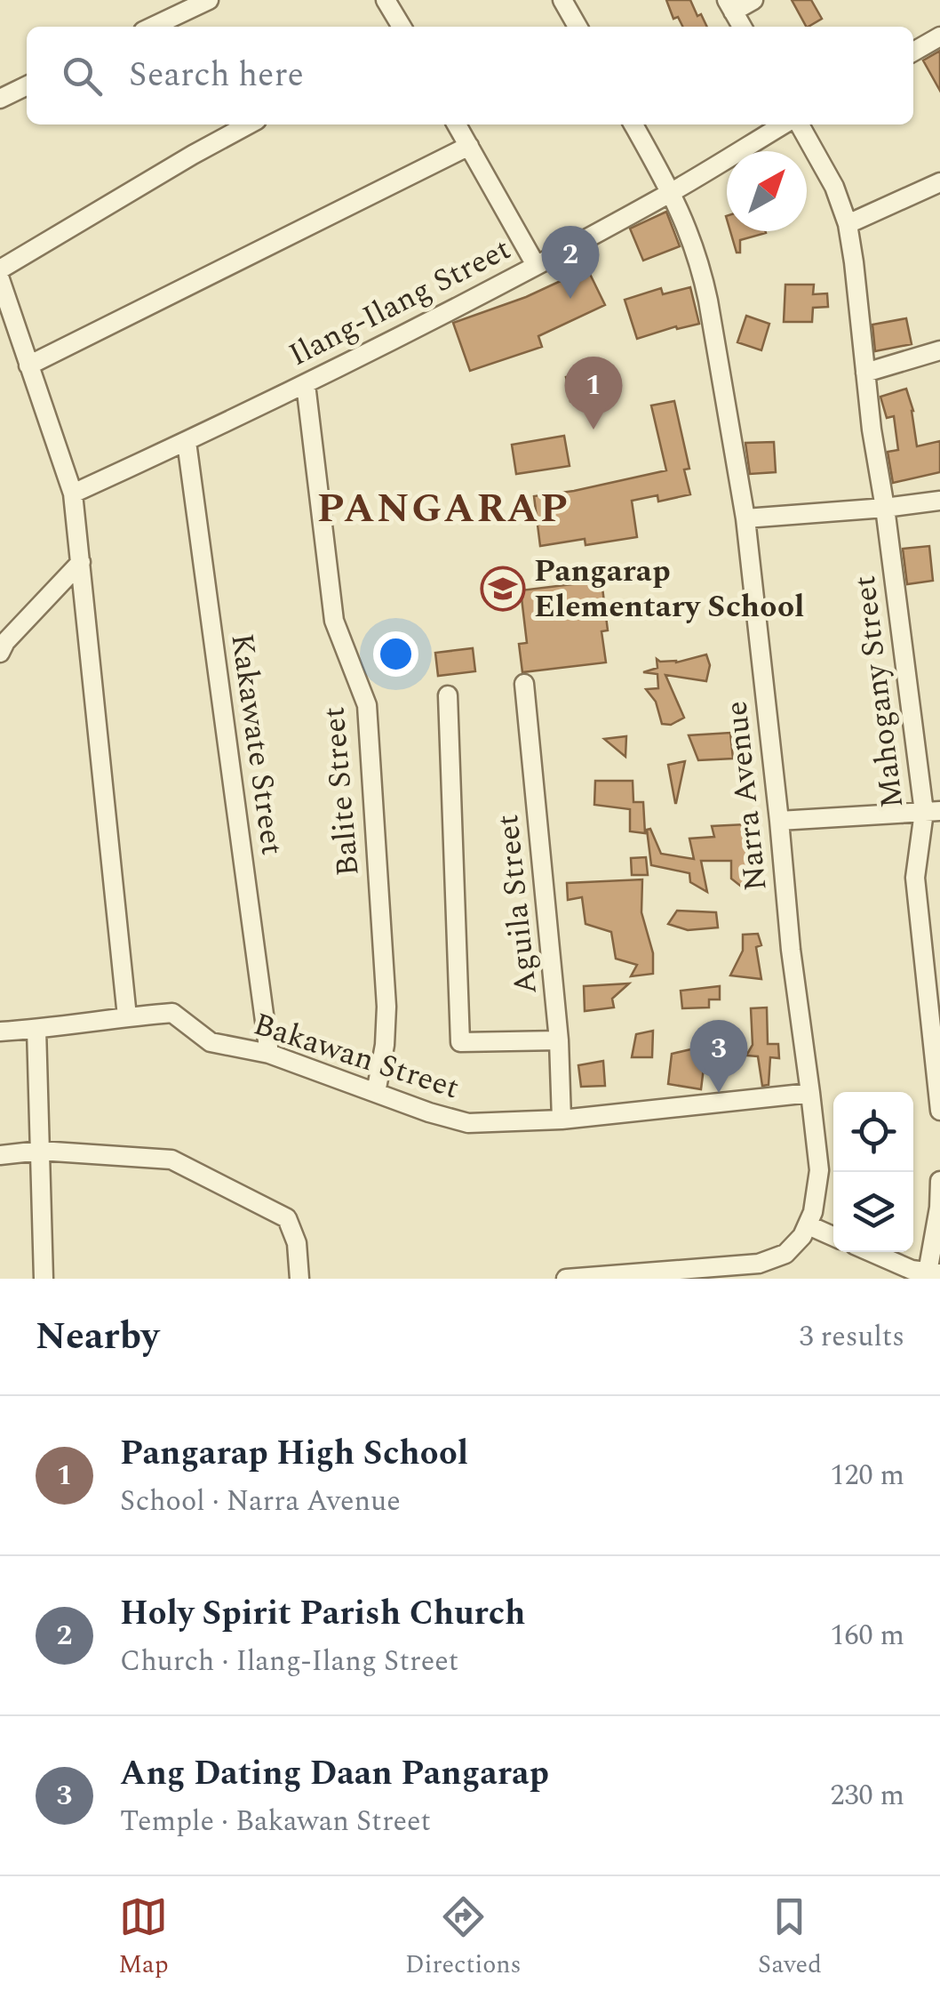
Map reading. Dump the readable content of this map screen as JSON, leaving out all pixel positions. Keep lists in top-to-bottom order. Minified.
{"streets":{"street":["Ilang-Ilang Street","Mahogany Street","Kakawate Street","Balite Street","Narra Avenue","Aguila Street","Bakawan Street"]},"crossings":[["Ilang-Ilang Street","Kakawate Street"],["Ilang-Ilang Street","Balite Street"],["Ilang-Ilang Street","Narra Avenue"],["Kakawate Street","Bakawan Street"],["Balite Street","Bakawan Street"],["Narra Avenue","Bakawan Street"],["Aguila Street","Bakawan Street"]],"districts":["PANGARAP"],"places":{"school or university":["Pangarap Elementary School"]},"north":"top right","page":{"search":"Search here","pins":["2","1","3"],"heading":["Nearby","3 results"],"list":[{"mark":"1","name":"Pangarap High School","note":"School · Narra Avenue","value":"120 m"},{"mark":"2","name":"Holy Spirit Parish Church","note":"Church · Ilang-Ilang Street","value":"160 m"},{"mark":"3","name":"Ang Dating Daan Pangarap","note":"Temple · Bakawan Street","value":"230 m"}],"nav":["Map","Directions","Saved"]}}
